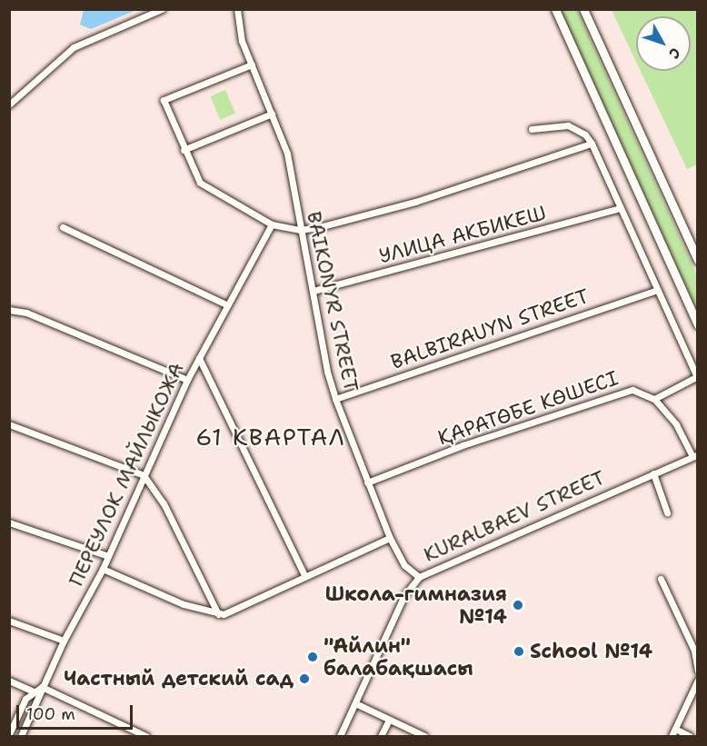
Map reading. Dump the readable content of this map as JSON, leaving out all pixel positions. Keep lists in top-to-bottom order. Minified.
{"streets":{"street":["УЛИЦА АКБИКЕШ","BAIKONYR STREET","BALBIRAUYN STREET","ҚАРАТӨБЕ КӨШЕСІ","ПЕРЕУЛОК МАЙЛЫКОЖА","KURALBAEV STREET"]},"crossings":[["УЛИЦА АКБИКЕШ","BAIKONYR STREET"],["BAIKONYR STREET","BALBIRAUYN STREET"],["BAIKONYR STREET","ҚАРАТӨБЕ КӨШЕСІ"],["BAIKONYR STREET","KURALBAEV STREET"]],"districts":["61 КВАРТАЛ"],"places":["Школа-гимназия №14","School №14","\"Айлин\" балабақшасы","Частный детский сад"],"scale_bar":"100 m","north":"bottom right"}
